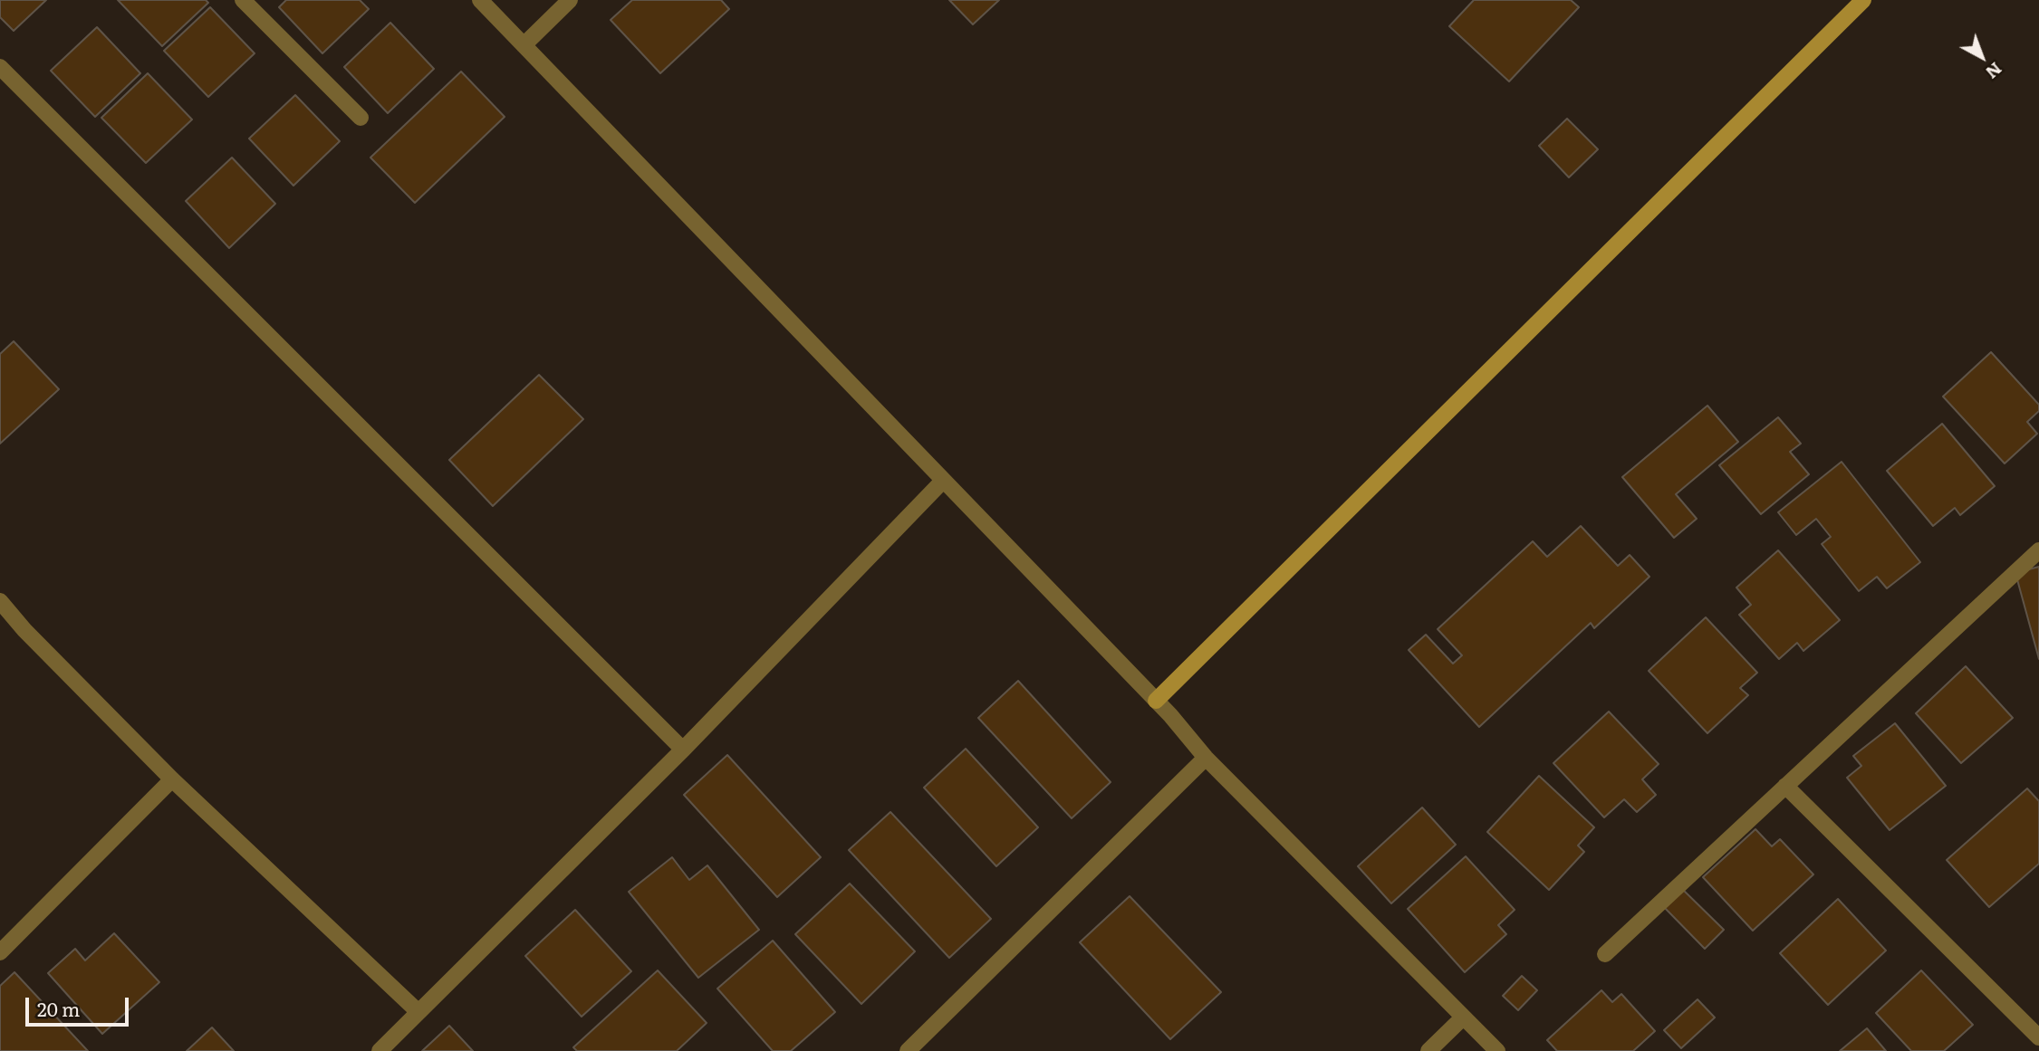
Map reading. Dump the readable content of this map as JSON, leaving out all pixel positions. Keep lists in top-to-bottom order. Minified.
{"scale_bar":"20 m","north":"bottom right"}
